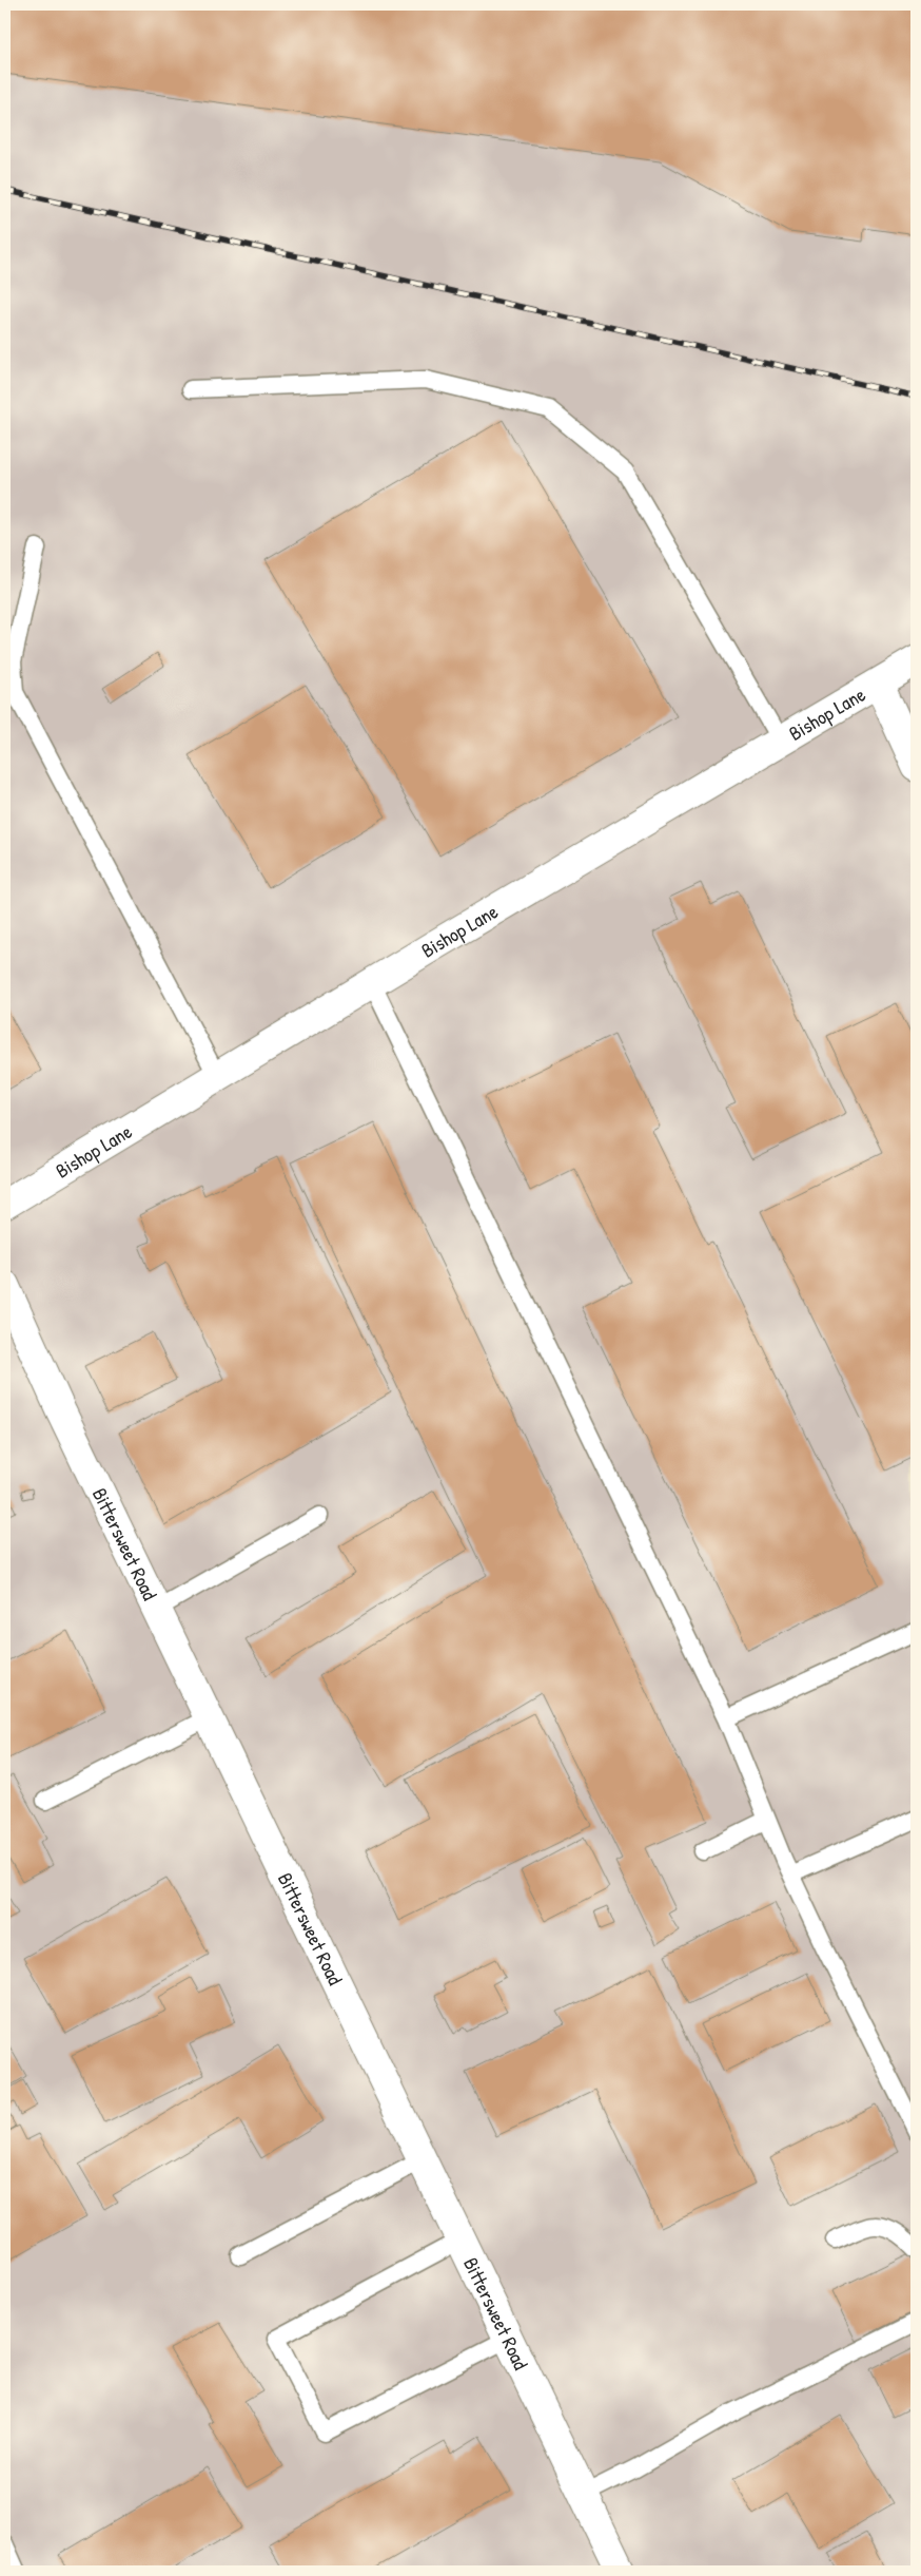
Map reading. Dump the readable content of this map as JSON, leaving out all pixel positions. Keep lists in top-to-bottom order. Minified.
{"streets":{"street":["Bishop Lane","Bittersweet Road"]}}
